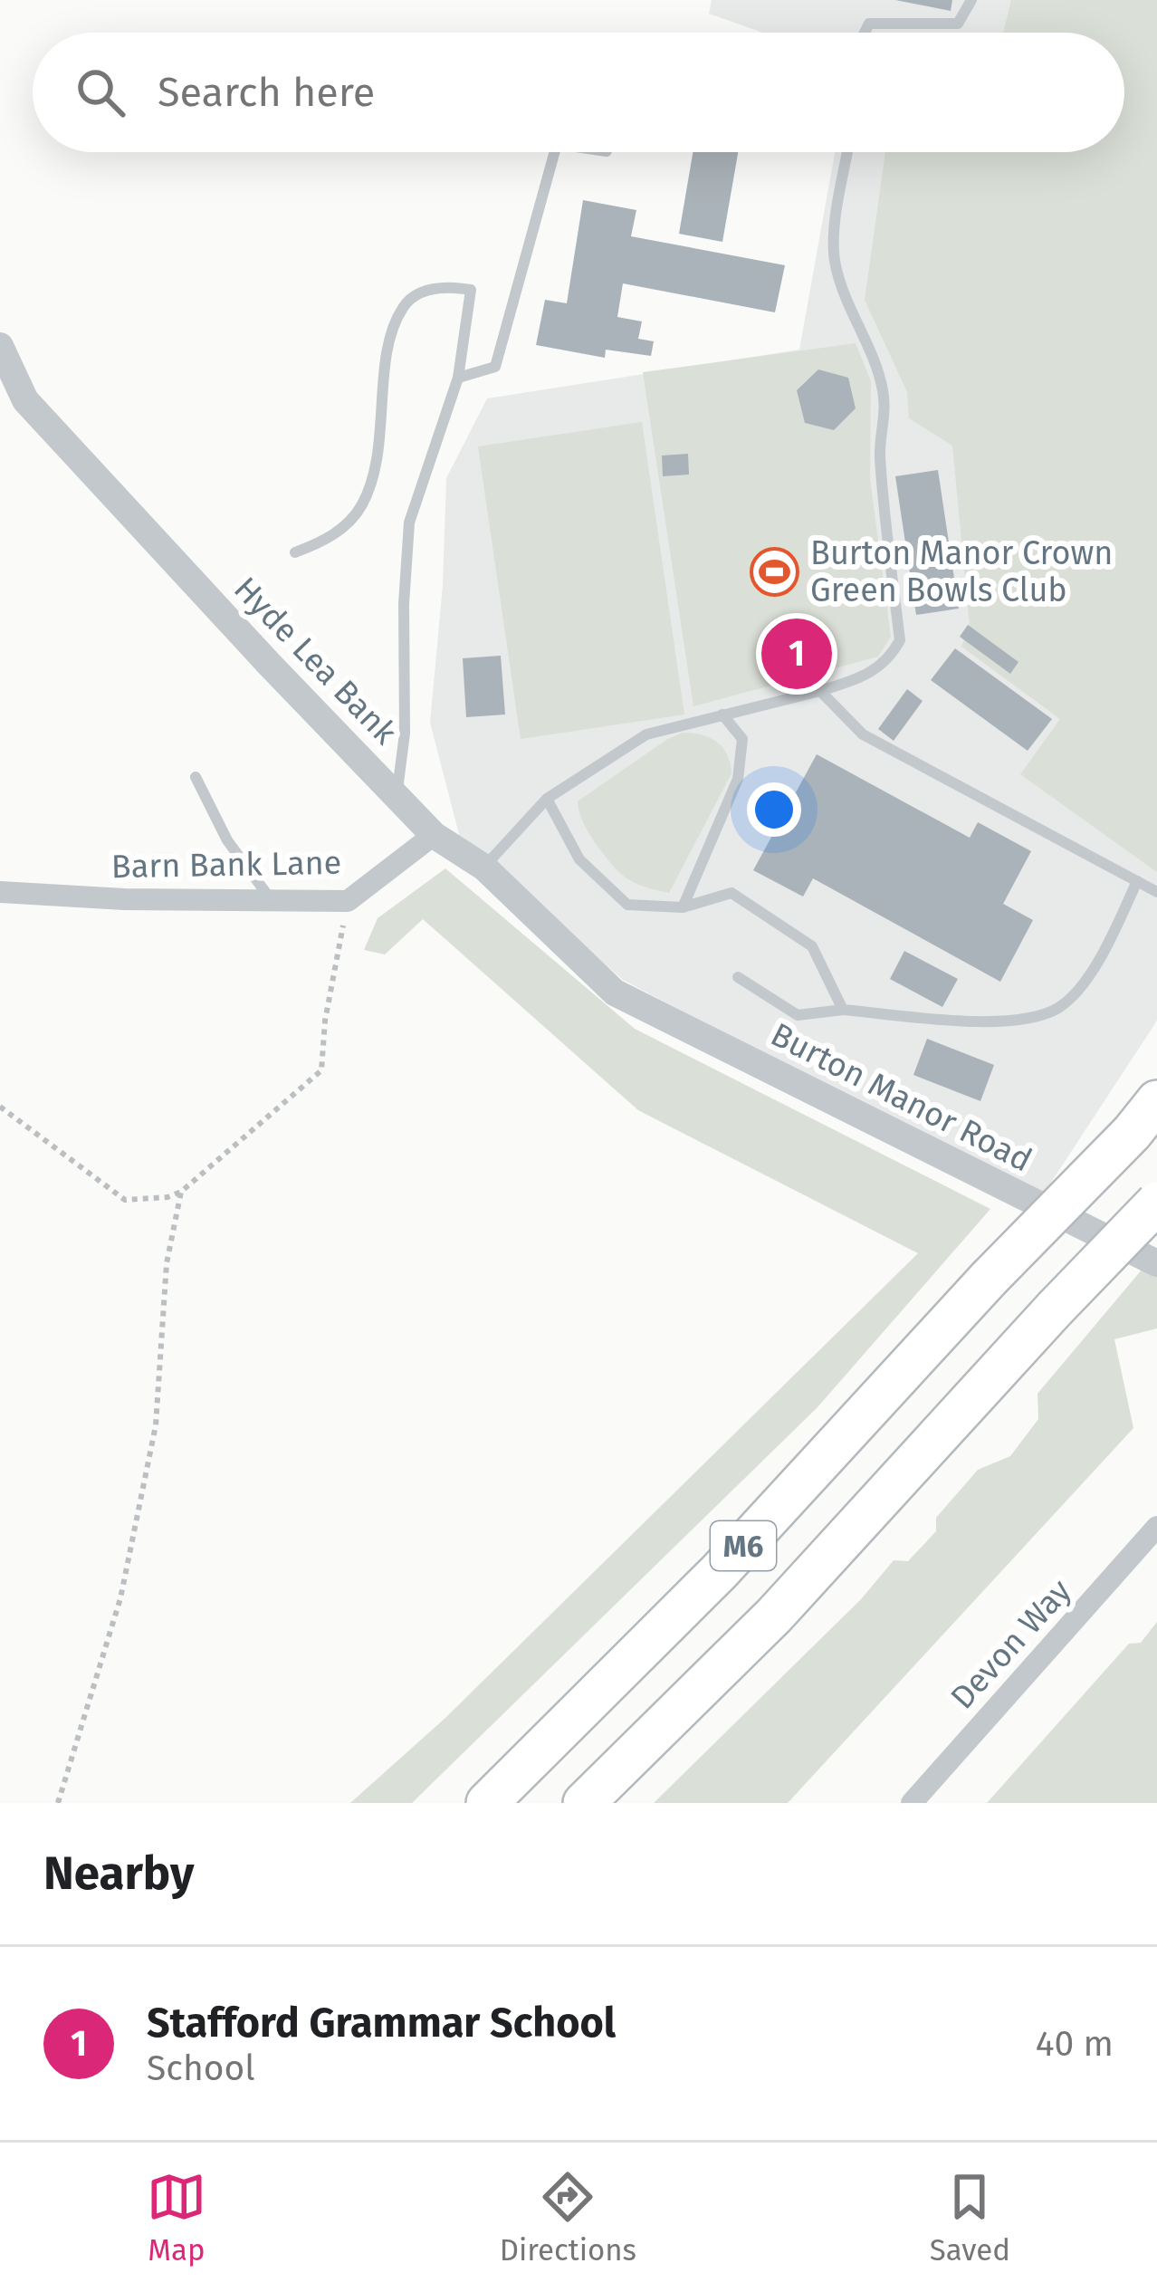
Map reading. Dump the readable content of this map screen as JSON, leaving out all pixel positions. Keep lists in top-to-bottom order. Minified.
{"streets":{"highway":["M6"],"street":["Hyde Lea Bank","Barn Bank Lane","Burton Manor Road","Devon Way"]},"crossings":[["Hyde Lea Bank","Barn Bank Lane"],["Hyde Lea Bank","Burton Manor Road"]],"places":{"sports":["Burton Manor Crown Green Bowls Club"]},"page":{"search":"Search here","pins":"1","heading":"Nearby","list":[{"mark":"1","name":"Stafford Grammar School","note":"School","value":"40 m"}],"nav":["Map","Directions","Saved"]}}
